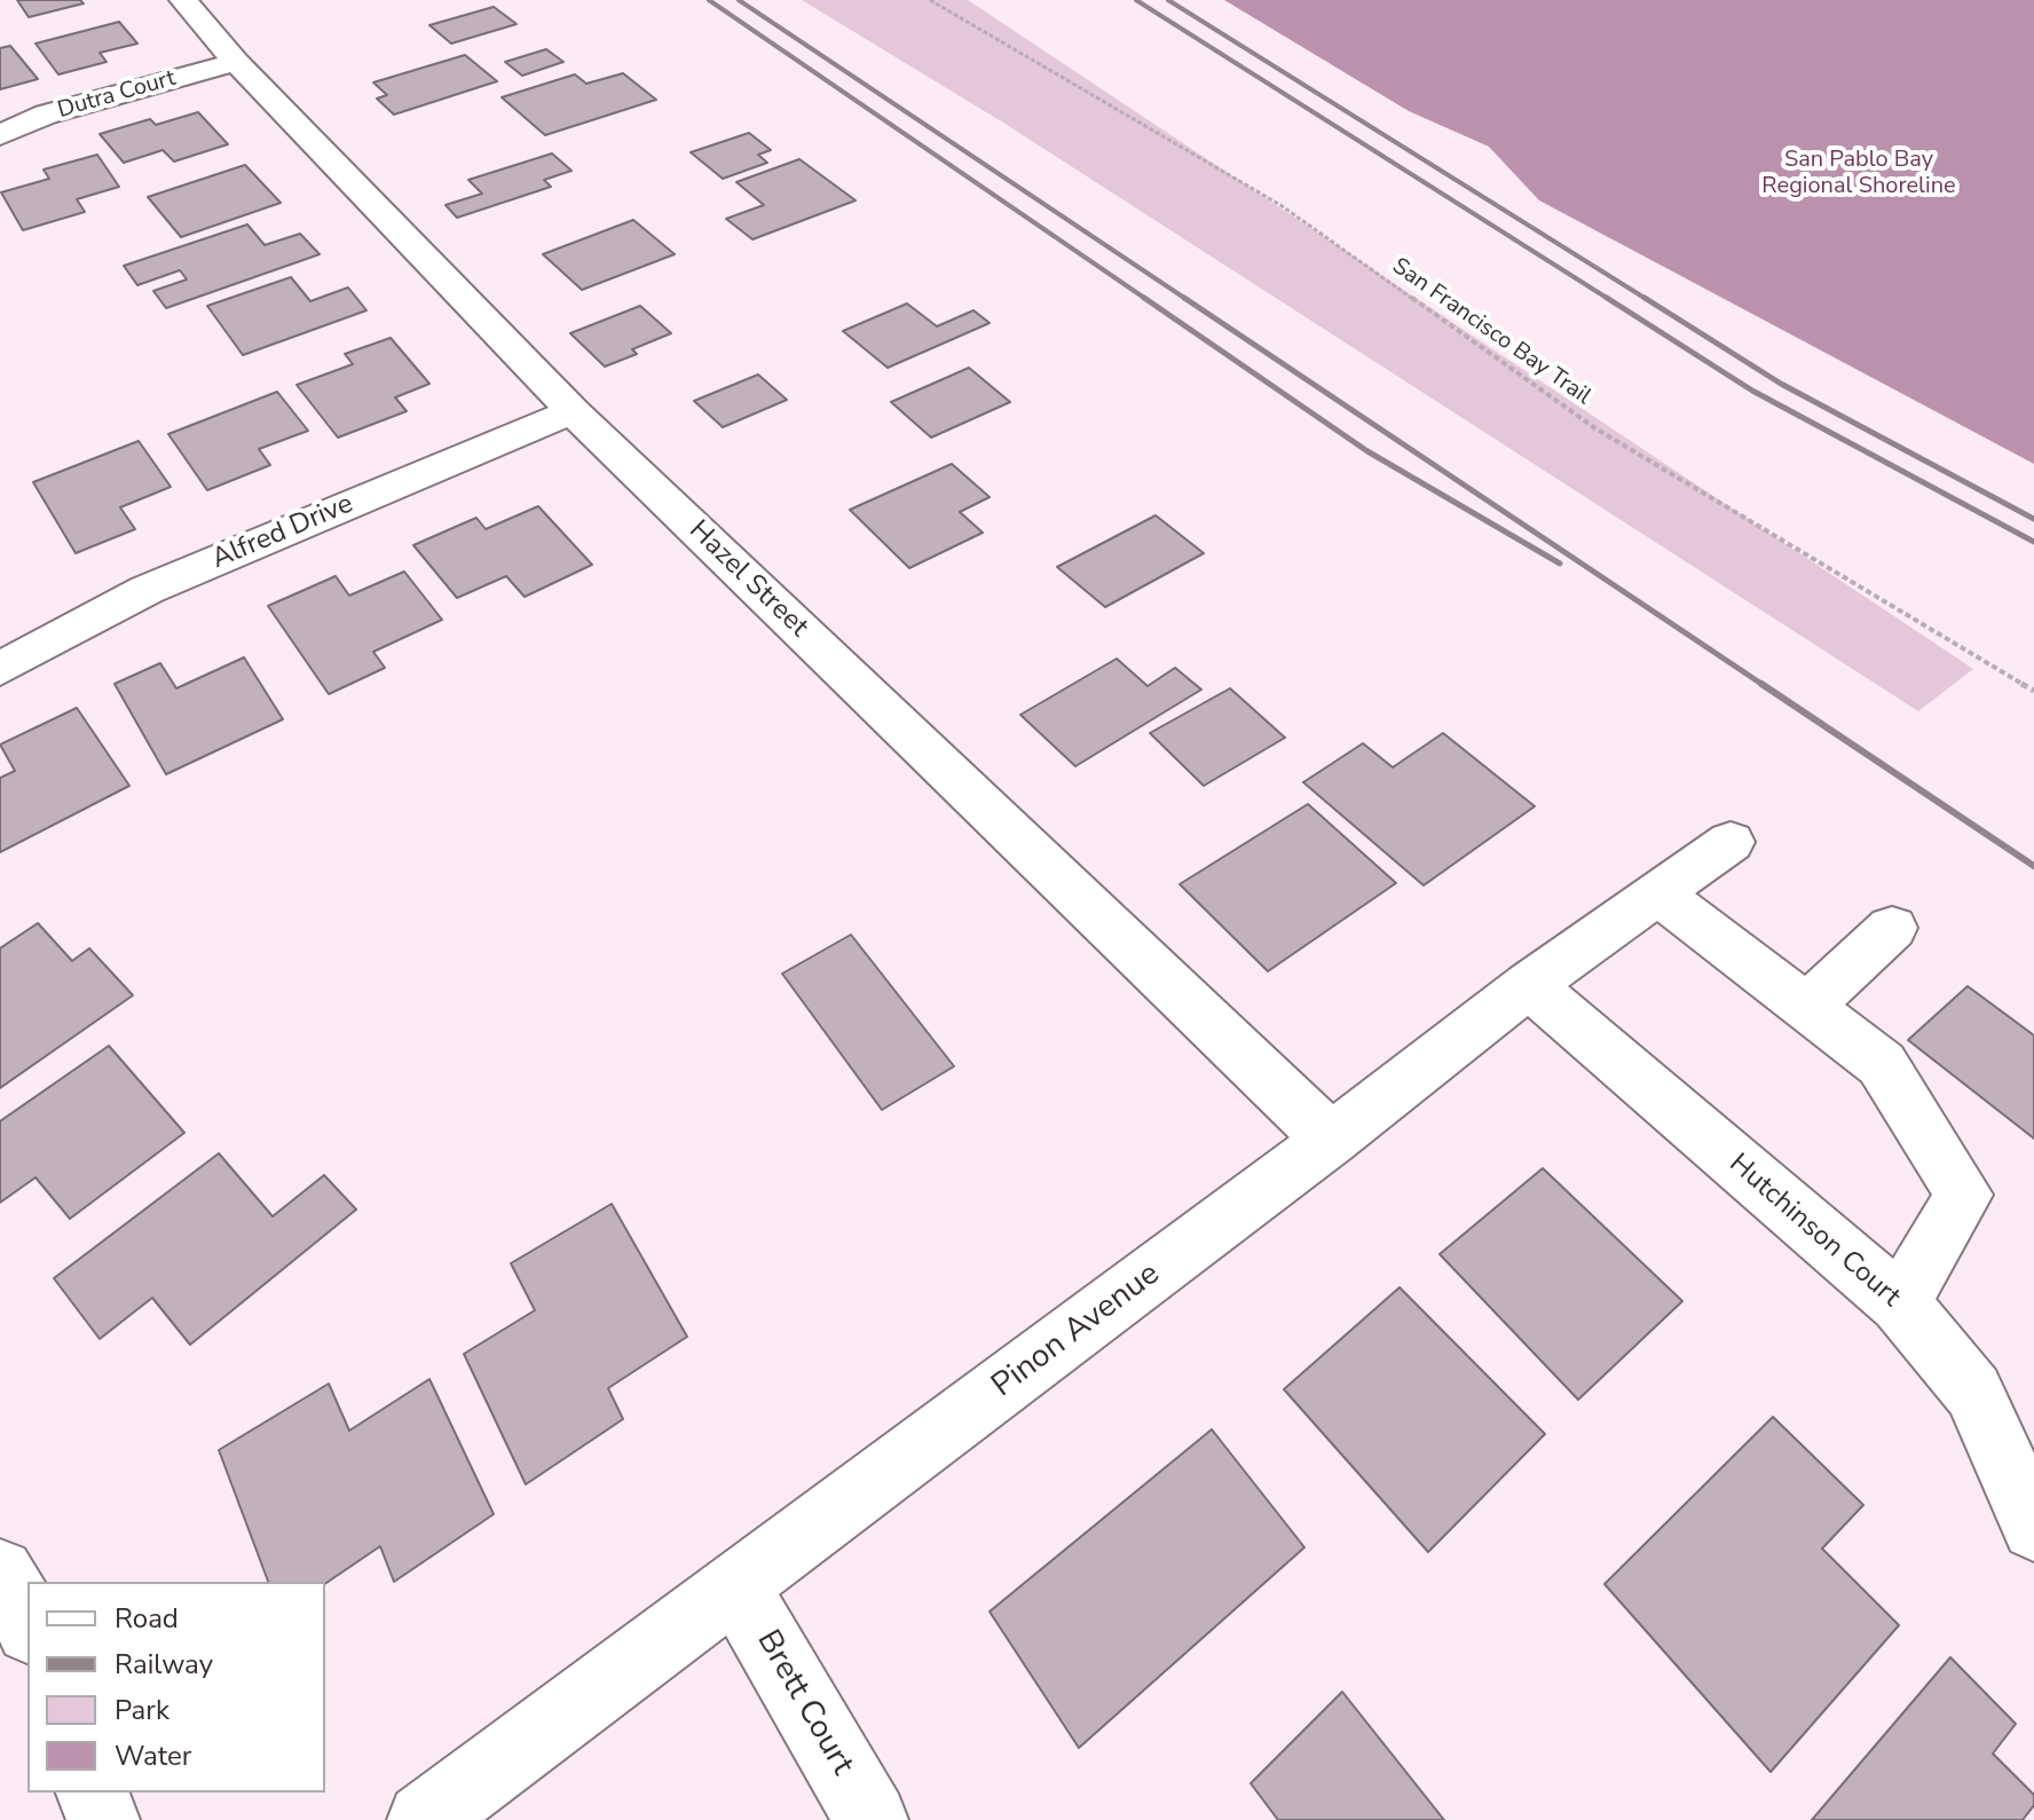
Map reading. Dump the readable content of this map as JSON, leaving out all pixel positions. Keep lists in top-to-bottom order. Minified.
{"streets":{"street":["Dutra Court","Alfred Drive","Hazel Street","Hutchinson Court","Pinon Avenue","Brett Court"],"path":["San Francisco Bay Trail"]},"crossings":[["Dutra Court","Hazel Street"],["Alfred Drive","Hazel Street"],["Hazel Street","Pinon Avenue"],["Hutchinson Court","Pinon Avenue"],["Pinon Avenue","Brett Court"]],"parks":["San Pablo Bay Regional Shoreline"],"legend":["Road","Railway","Park","Water"]}
